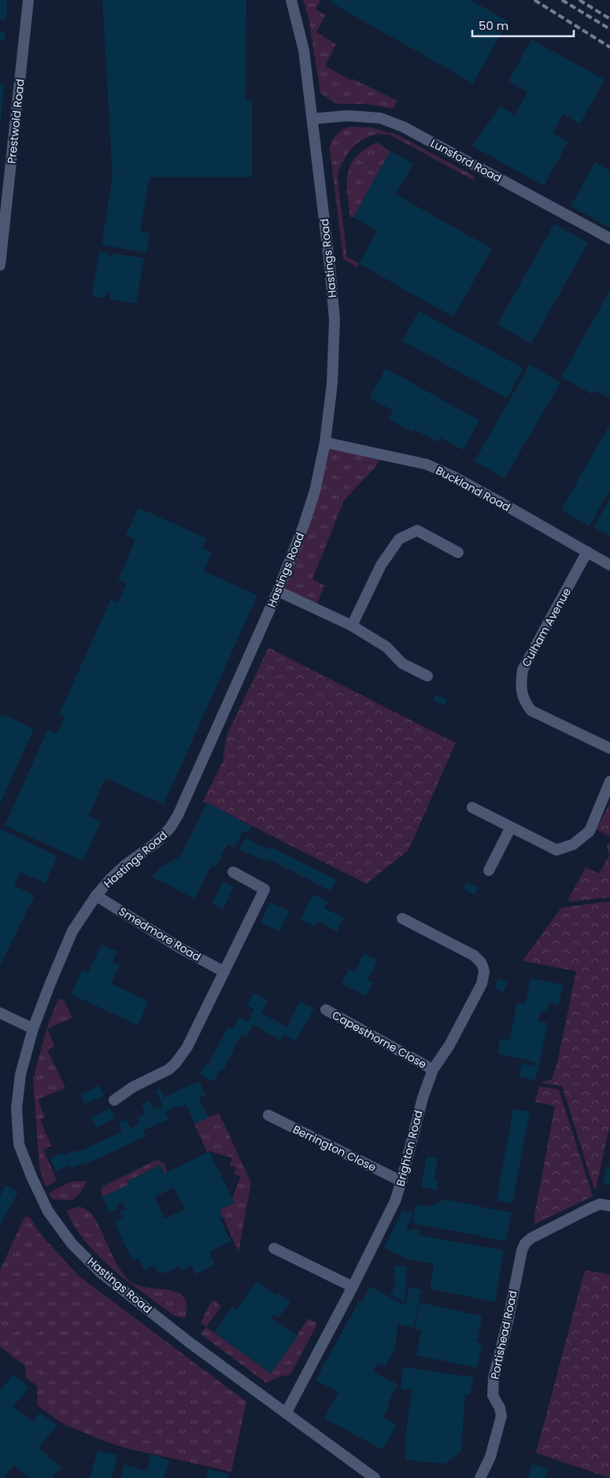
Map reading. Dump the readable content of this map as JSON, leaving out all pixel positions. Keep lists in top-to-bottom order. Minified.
{"streets":{"street":["Prestwold Road","Lunsford Road","Hastings Road","Buckland Road","Culham Avenue","Smedmore Road","Capesthorne Close","Berrington Close","Brighton Road","Portishead Road"]},"crossings":[["Lunsford Road","Hastings Road"],["Hastings Road","Buckland Road"],["Hastings Road","Smedmore Road"],["Hastings Road","Brighton Road"],["Buckland Road","Culham Avenue"],["Capesthorne Close","Brighton Road"],["Berrington Close","Brighton Road"]],"scale_bar":"50 m"}
